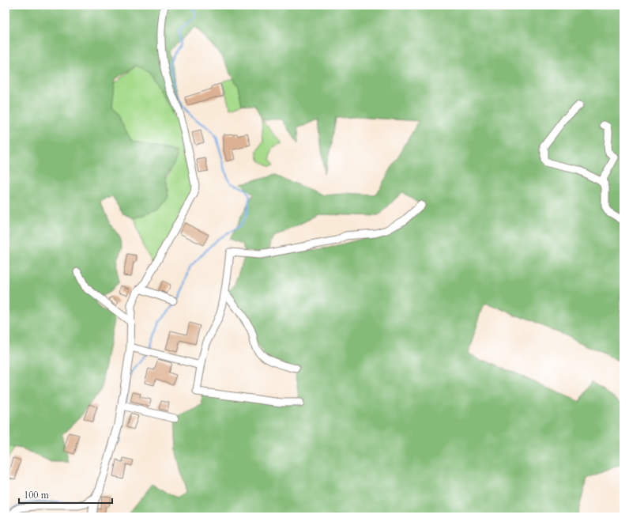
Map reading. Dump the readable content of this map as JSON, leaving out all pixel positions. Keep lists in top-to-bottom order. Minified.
{"scale_bar":"100 m"}
